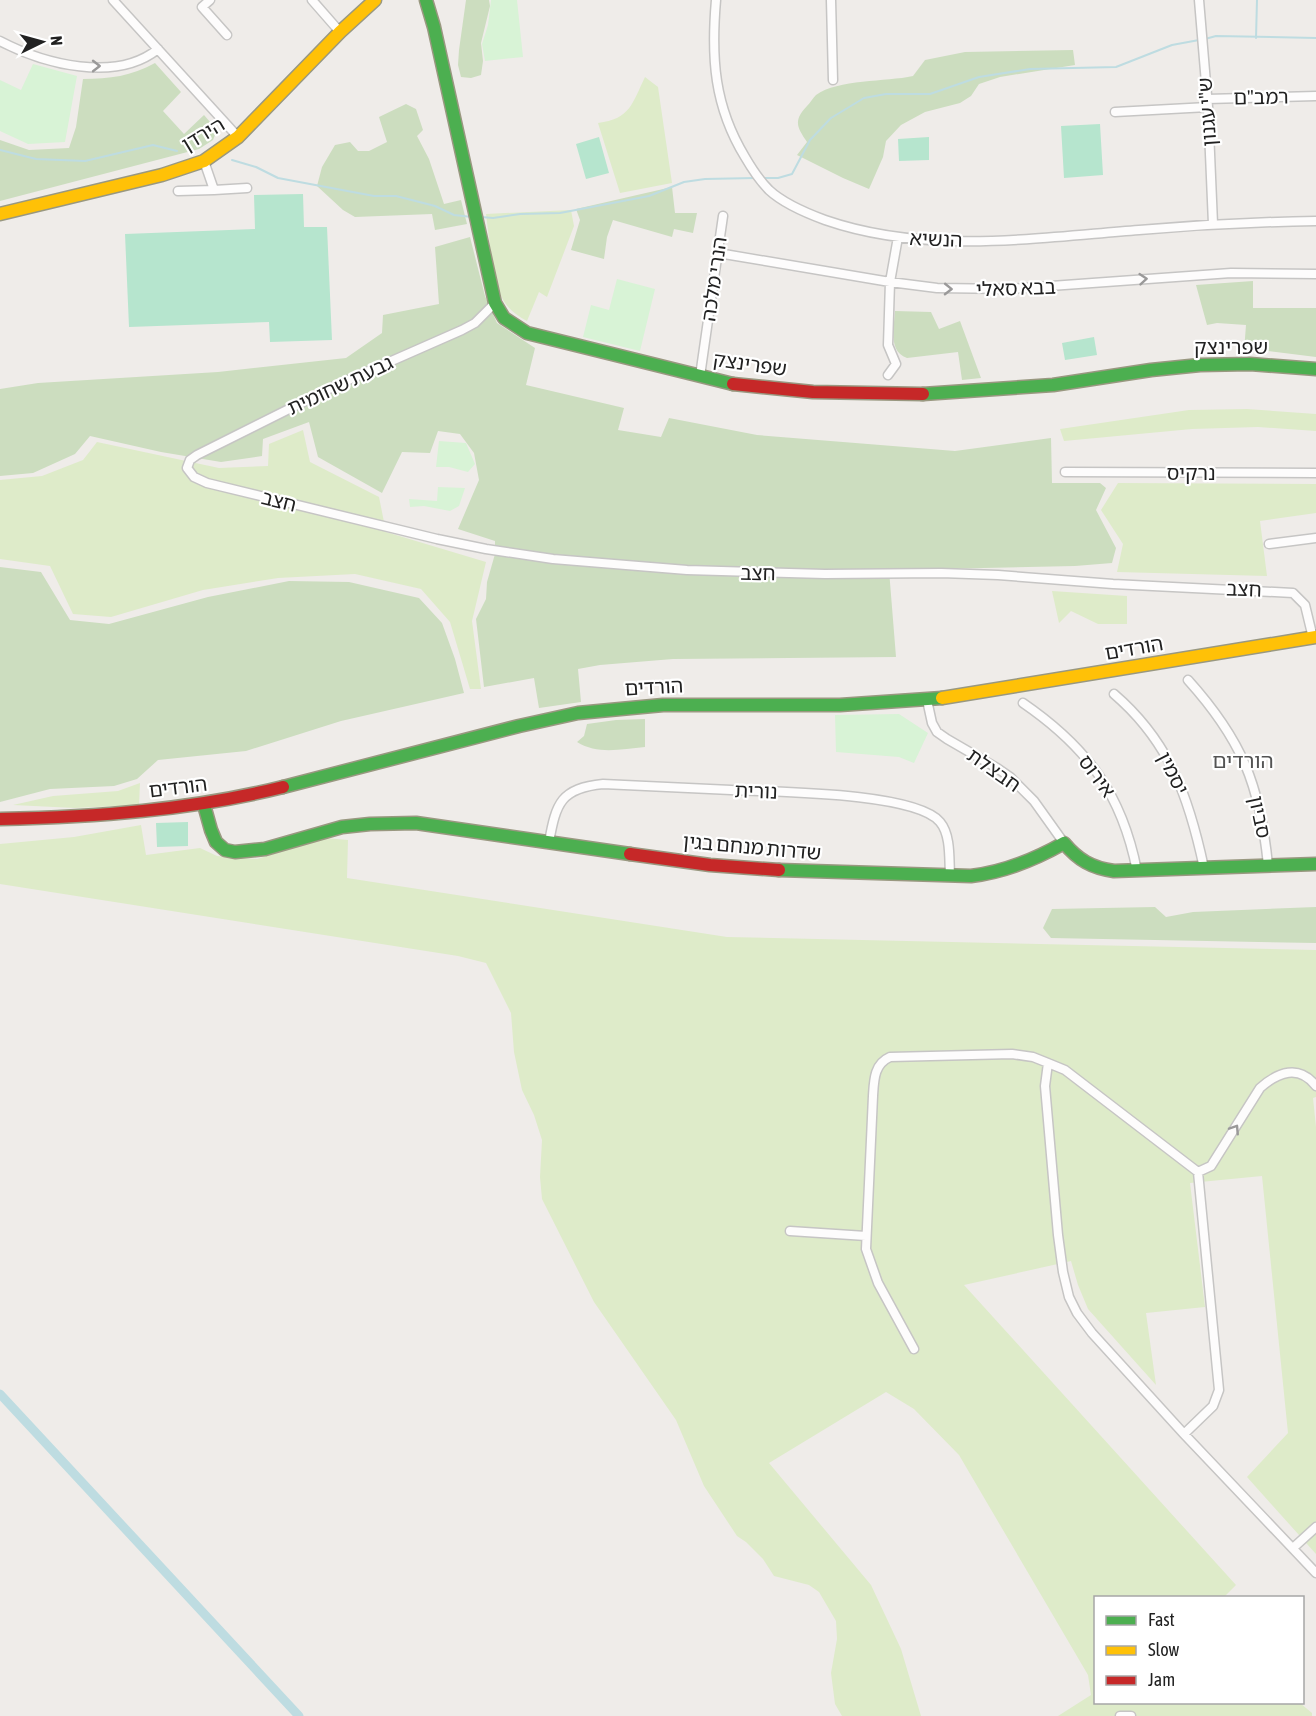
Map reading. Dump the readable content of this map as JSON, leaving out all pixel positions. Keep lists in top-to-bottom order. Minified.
{"streets":{"street":["רמב\"ם","ש\"י עגנון","הירדן","הנשיא","הנרי מלכה","בבא סאלי","שפרינצק","גבעת שחומית","נרקיס","חצב","הורדים","חבצלת","יסמין","אירוס","נורית","סביון","שדרות מנחם בגין"]},"crossings":[["רמב\"ם","ש\"י עגנון"],["ש\"י עגנון","הנשיא"],["הנרי מלכה","בבא סאלי"],["הנרי מלכה","שפרינצק"],["שפרינצק","גבעת שחומית"],["גבעת שחומית","חצב"],["חצב","הורדים"],["הורדים","חבצלת"],["הורדים","שדרות מנחם בגין"],["חבצלת","שדרות מנחם בגין"],["נורית","שדרות מנחם בגין"]],"one_way":["בבא סאלי"],"districts":["הורדים"],"legend":["Fast","Slow","Jam"],"north":"right"}
